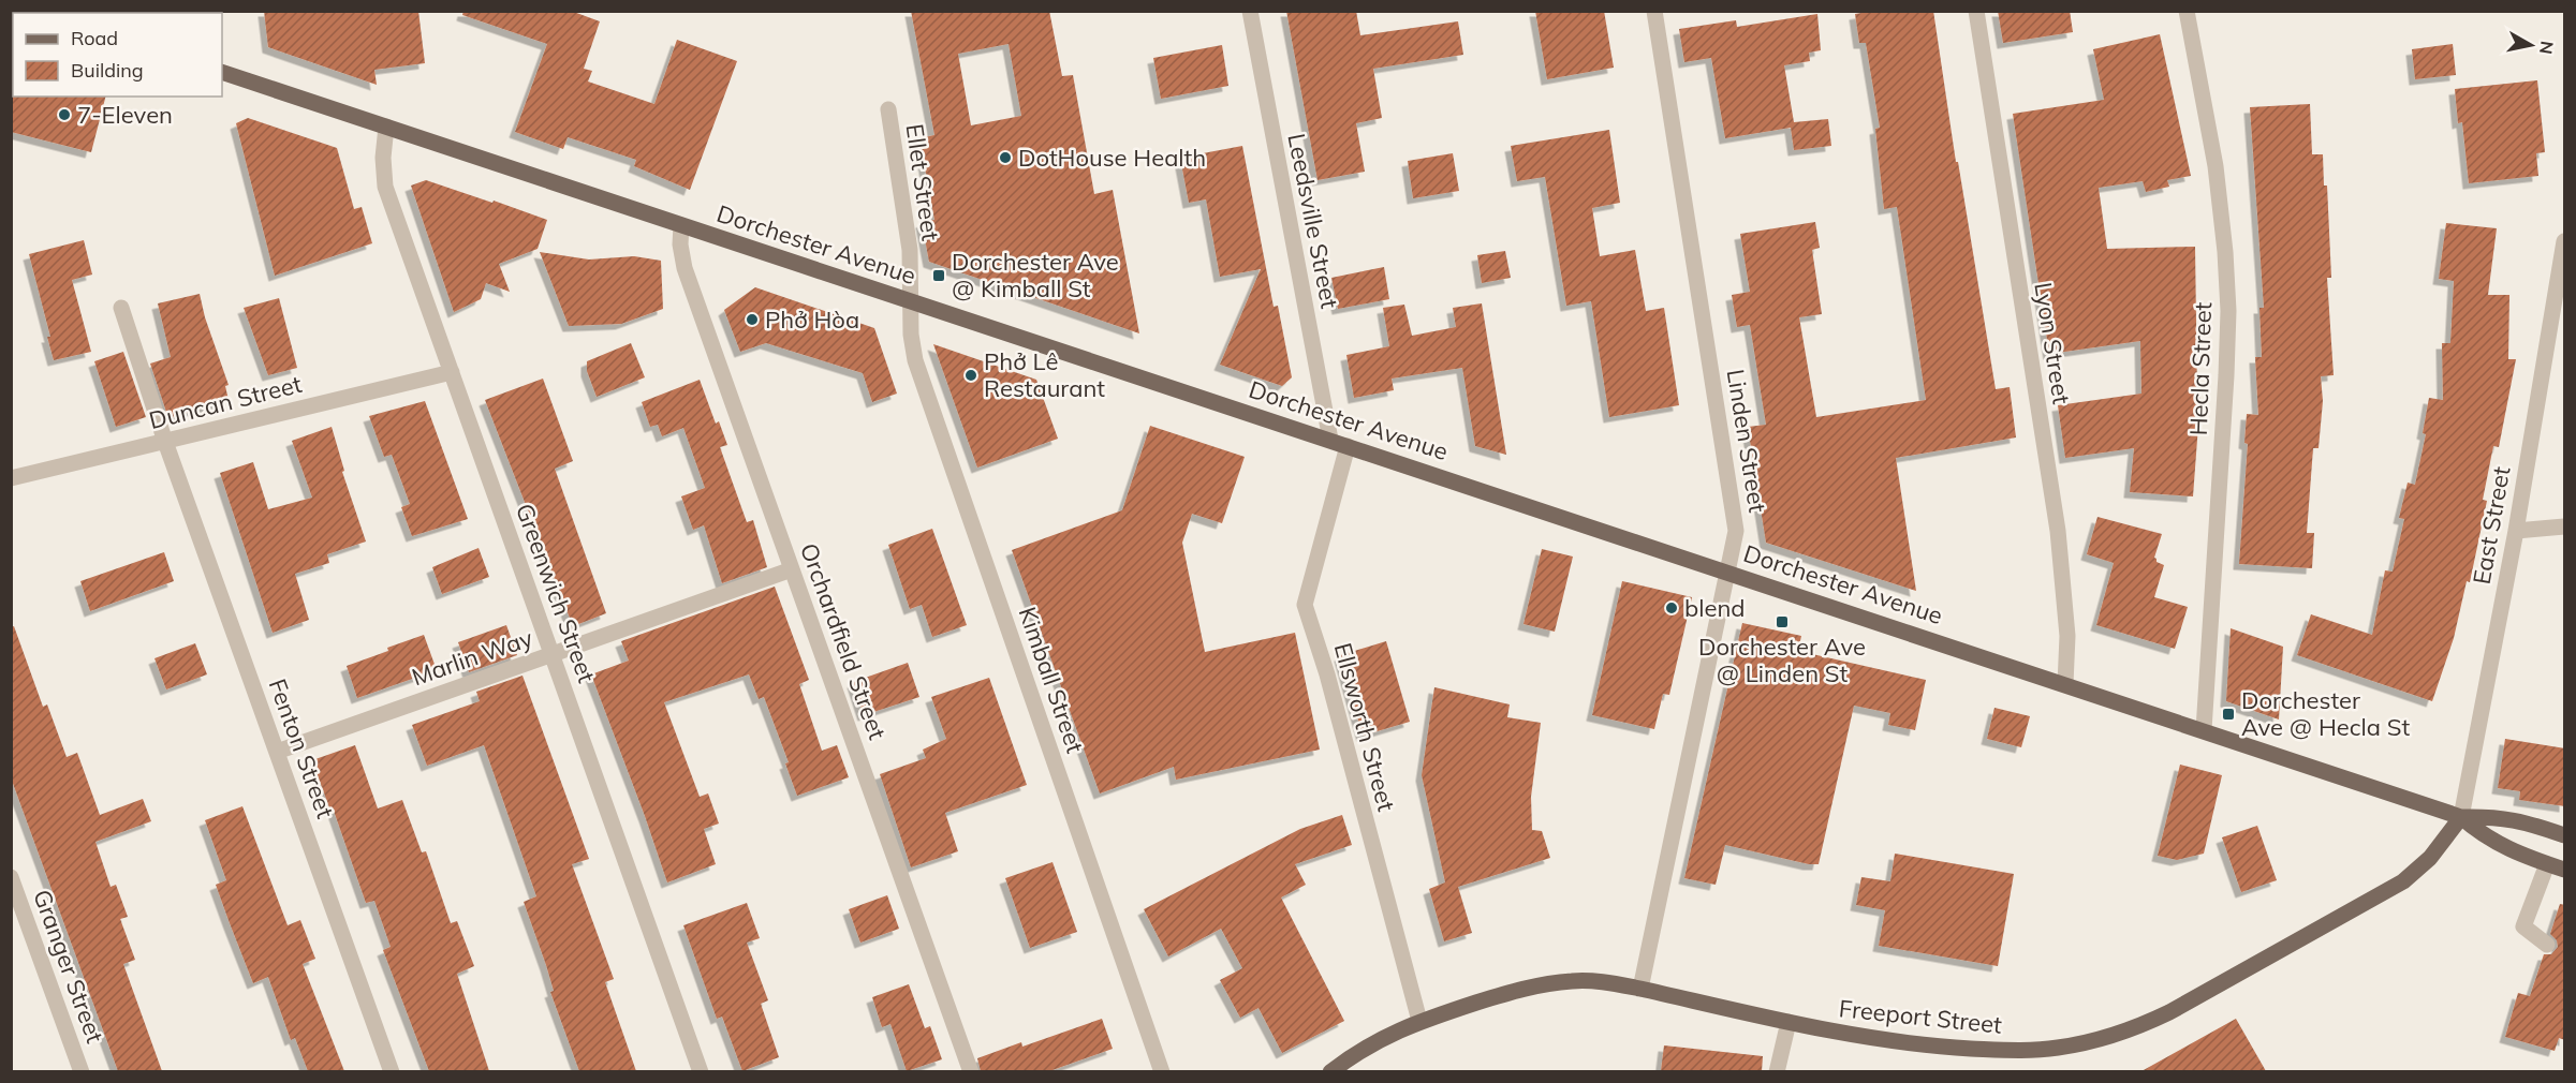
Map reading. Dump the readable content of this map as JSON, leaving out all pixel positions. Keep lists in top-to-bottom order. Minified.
{"streets":{"main road":["Dorchester Avenue","Freeport Street"],"street":["Ellet Street","Leedsville Street","Lyon Street","Hecla Street","Duncan Street","Linden Street","East Street","Greenwich Street","Orchardfield Street","Marlin Way","Kimball Street","Ellsworth Street","Fenton Street","Granger Street"]},"crossings":[["Ellet Street","Dorchester Avenue"],["Ellet Street","Kimball Street"],["Leedsville Street","Dorchester Avenue"],["Dorchester Avenue","Lyon Street"],["Dorchester Avenue","Hecla Street"],["Dorchester Avenue","Linden Street"],["Dorchester Avenue","East Street"],["Dorchester Avenue","Greenwich Street"],["Dorchester Avenue","Orchardfield Street"],["Dorchester Avenue","Kimball Street"],["Dorchester Avenue","Ellsworth Street"],["Dorchester Avenue","Freeport Street"],["Duncan Street","Greenwich Street"],["Duncan Street","Fenton Street"],["Linden Street","Freeport Street"],["East Street","Freeport Street"],["Greenwich Street","Marlin Way"],["Orchardfield Street","Marlin Way"],["Marlin Way","Fenton Street"],["Ellsworth Street","Freeport Street"]],"places":{"other":["7-Eleven","DotHouse Health","Phở Hòa","Phở Lê Restaurant","blend"],"transit":["Dorchester Ave @ Kimball St","Dorchester Ave @ Linden St","Dorchester Ave @ Hecla St"]},"legend":["Road","Building"],"north":"right"}
